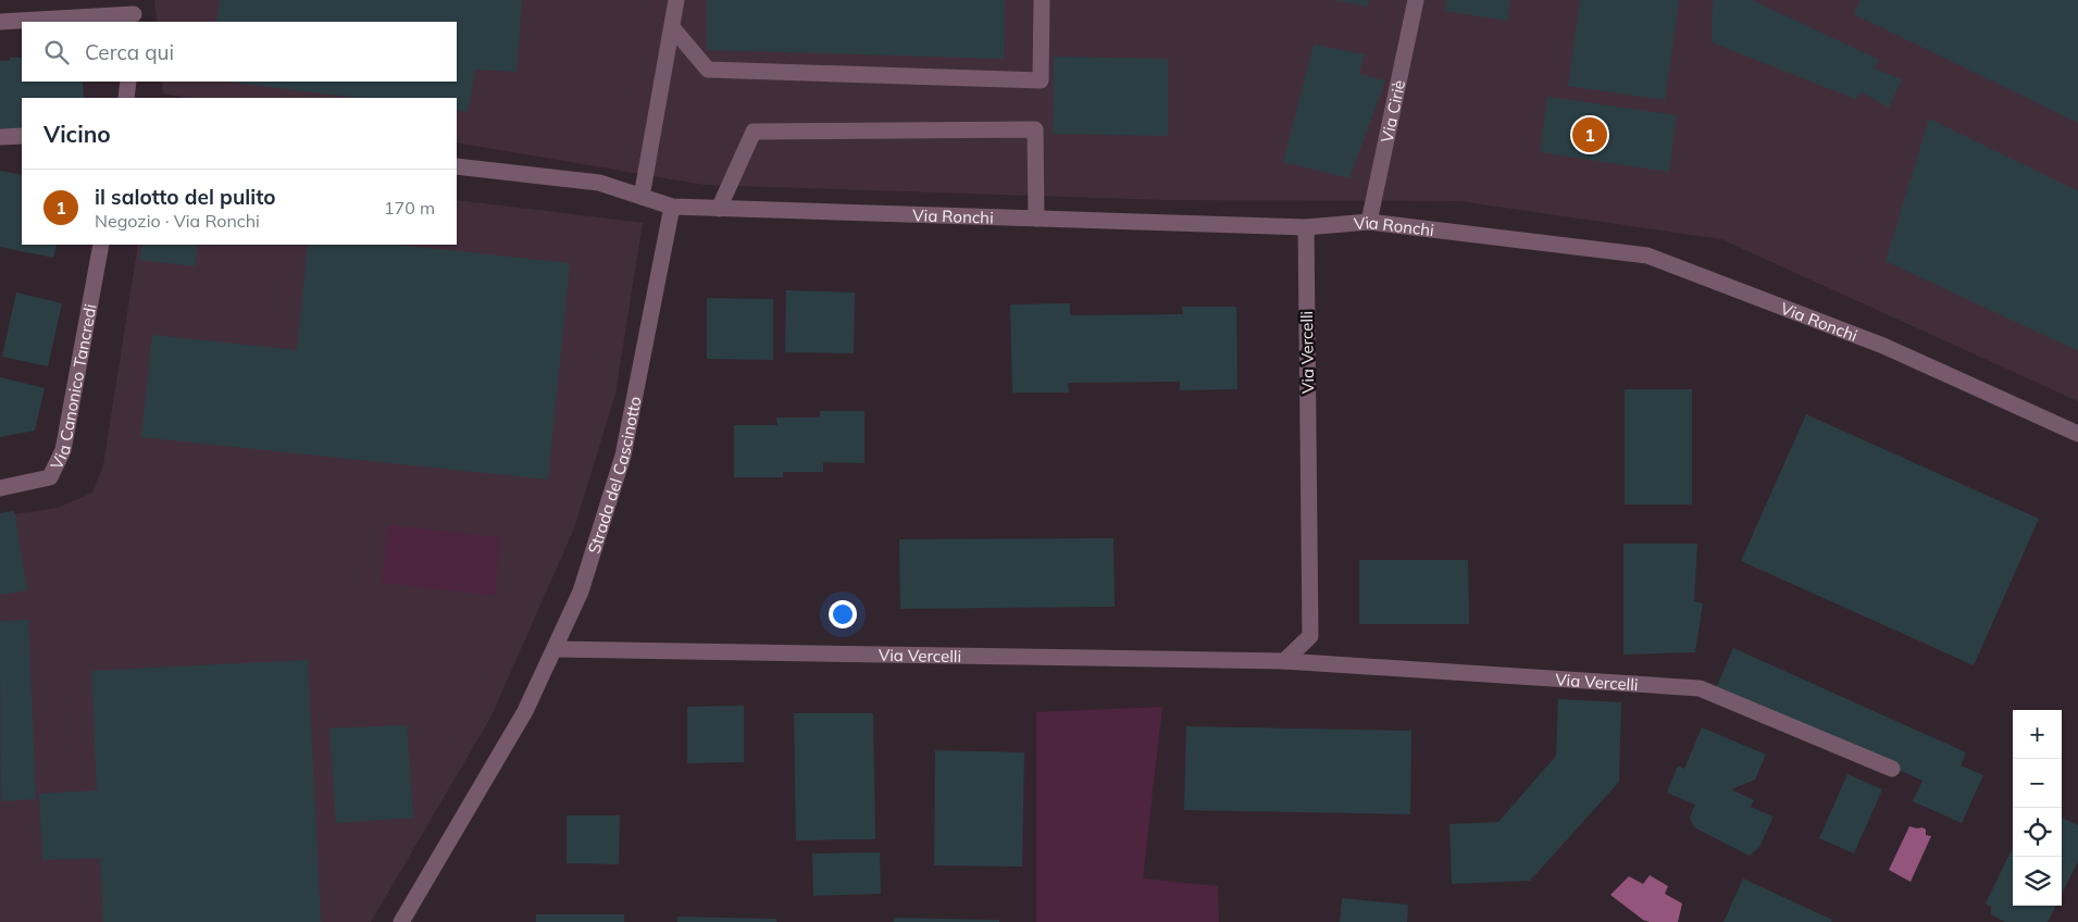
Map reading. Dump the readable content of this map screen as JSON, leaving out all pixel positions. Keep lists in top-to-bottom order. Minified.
{"streets":{"street":["Via Ciriè","Via Ronchi","Via Vercelli","Via Canonico Tancredi","Strada del Cascinotto"]},"crossings":[["Via Ciriè","Via Ronchi"],["Via Ronchi","Via Vercelli"],["Via Ronchi","Strada del Cascinotto"],["Via Vercelli","Strada del Cascinotto"]],"page":{"search":"Cerca qui","heading":"Vicino","pins":"1","list":[{"mark":"1","name":"il salotto del pulito","note":"Negozio · Via Ronchi","value":"170 m"}],"map_buttons":["+","−"]}}
